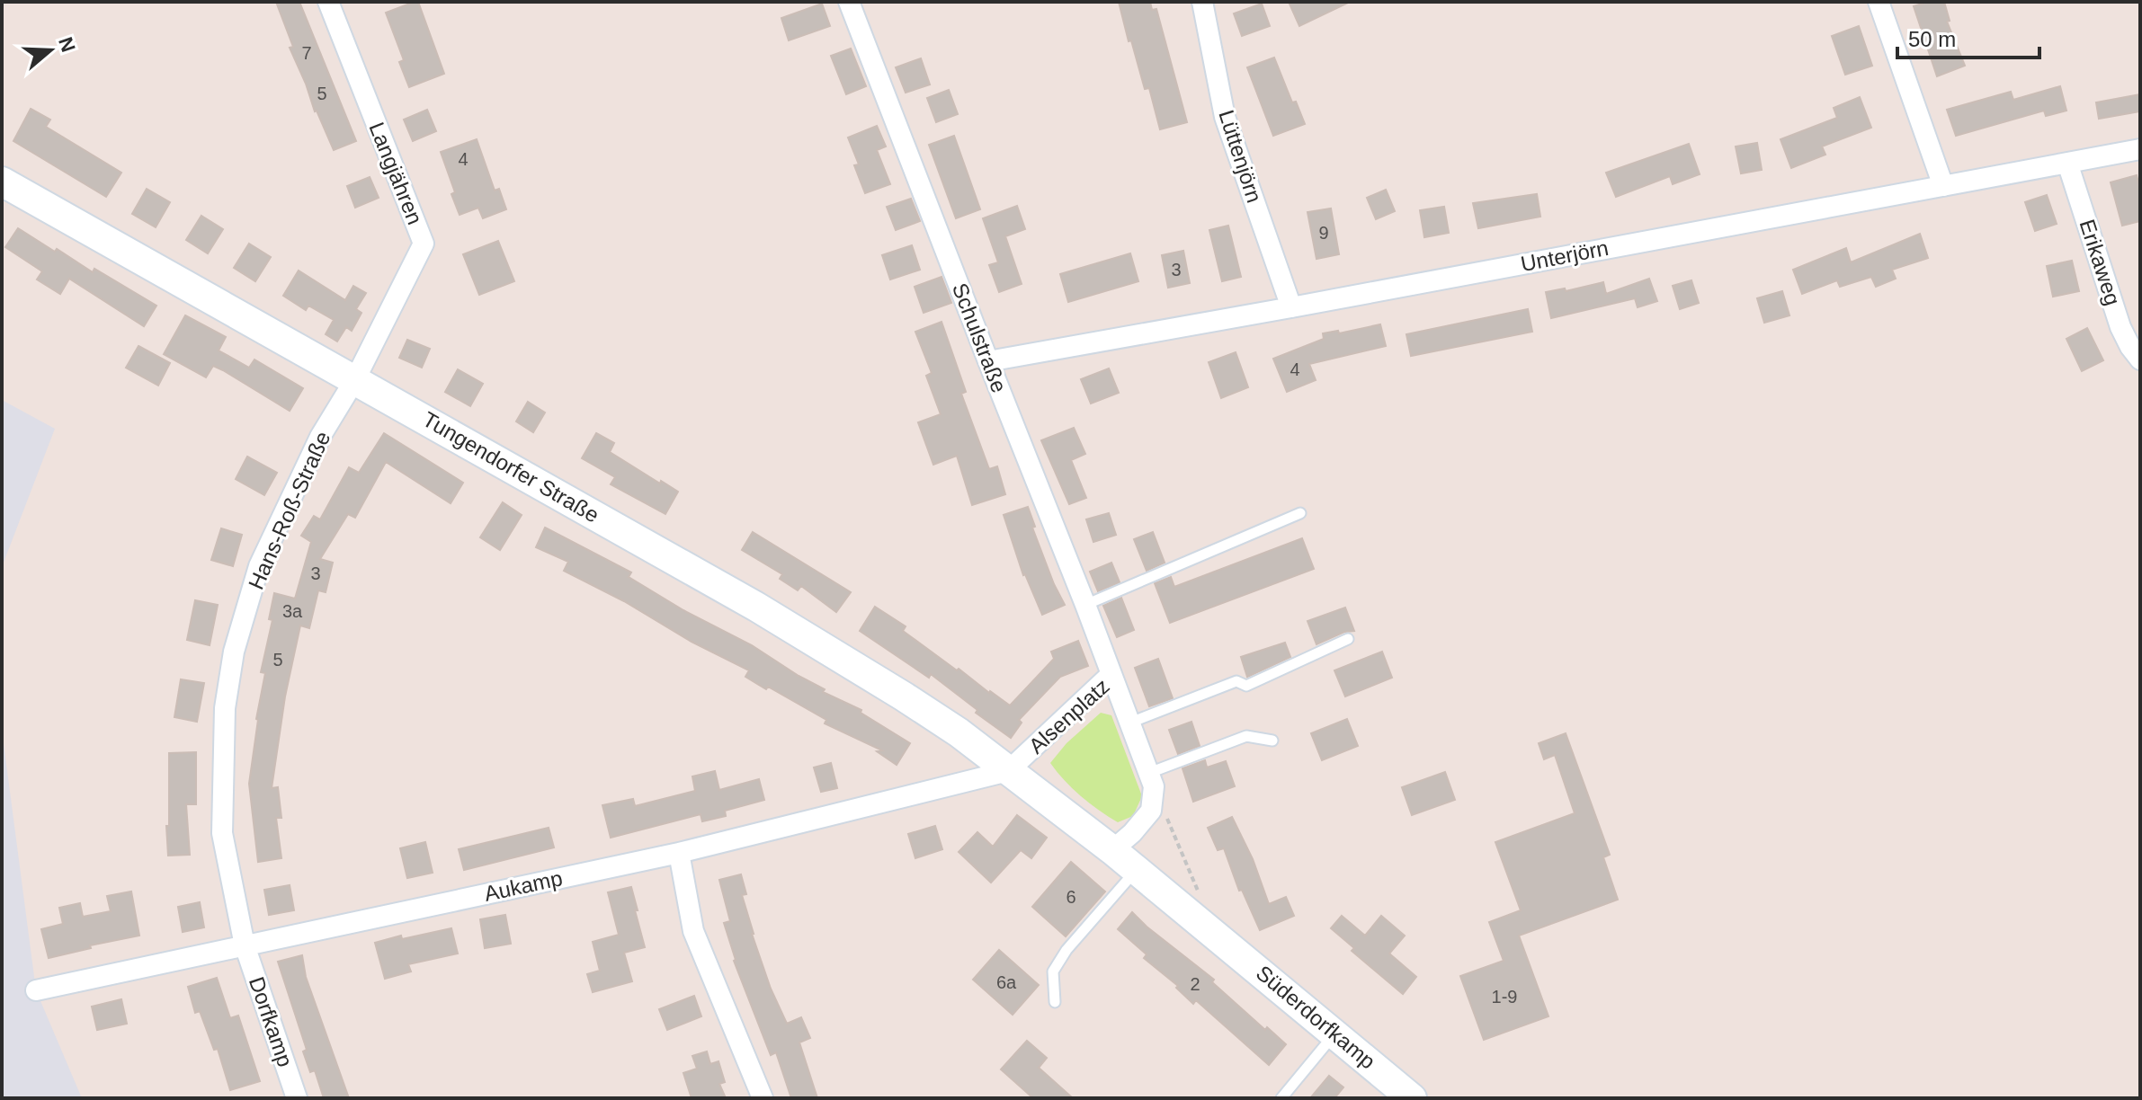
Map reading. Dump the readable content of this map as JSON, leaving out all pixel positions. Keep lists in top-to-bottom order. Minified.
{"streets":{"main road":["Tungendorfer Straße","Alsenplatz","Süderdorfkamp"],"street":["Lüttenjörn","Langjähren","Unterjörn","Erikaweg","Schulstraße","Hans-Roß-Straße","Aukamp","Dorfkamp"]},"crossings":[["Lüttenjörn","Unterjörn"],["Langjähren","Tungendorfer Straße"],["Langjähren","Hans-Roß-Straße"],["Unterjörn","Erikaweg"],["Unterjörn","Schulstraße"],["Schulstraße","Alsenplatz"],["Tungendorfer Straße","Hans-Roß-Straße"],["Tungendorfer Straße","Alsenplatz"],["Tungendorfer Straße","Aukamp"],["Hans-Roß-Straße","Aukamp"],["Hans-Roß-Straße","Dorfkamp"],["Alsenplatz","Aukamp"],["Alsenplatz","Süderdorfkamp"],["Aukamp","Dorfkamp"]],"house_numbers":["7","5","4","9","3","4","3","3a","5","6","6a","2","1-9"],"scale_bar":"50 m","north":"right"}
